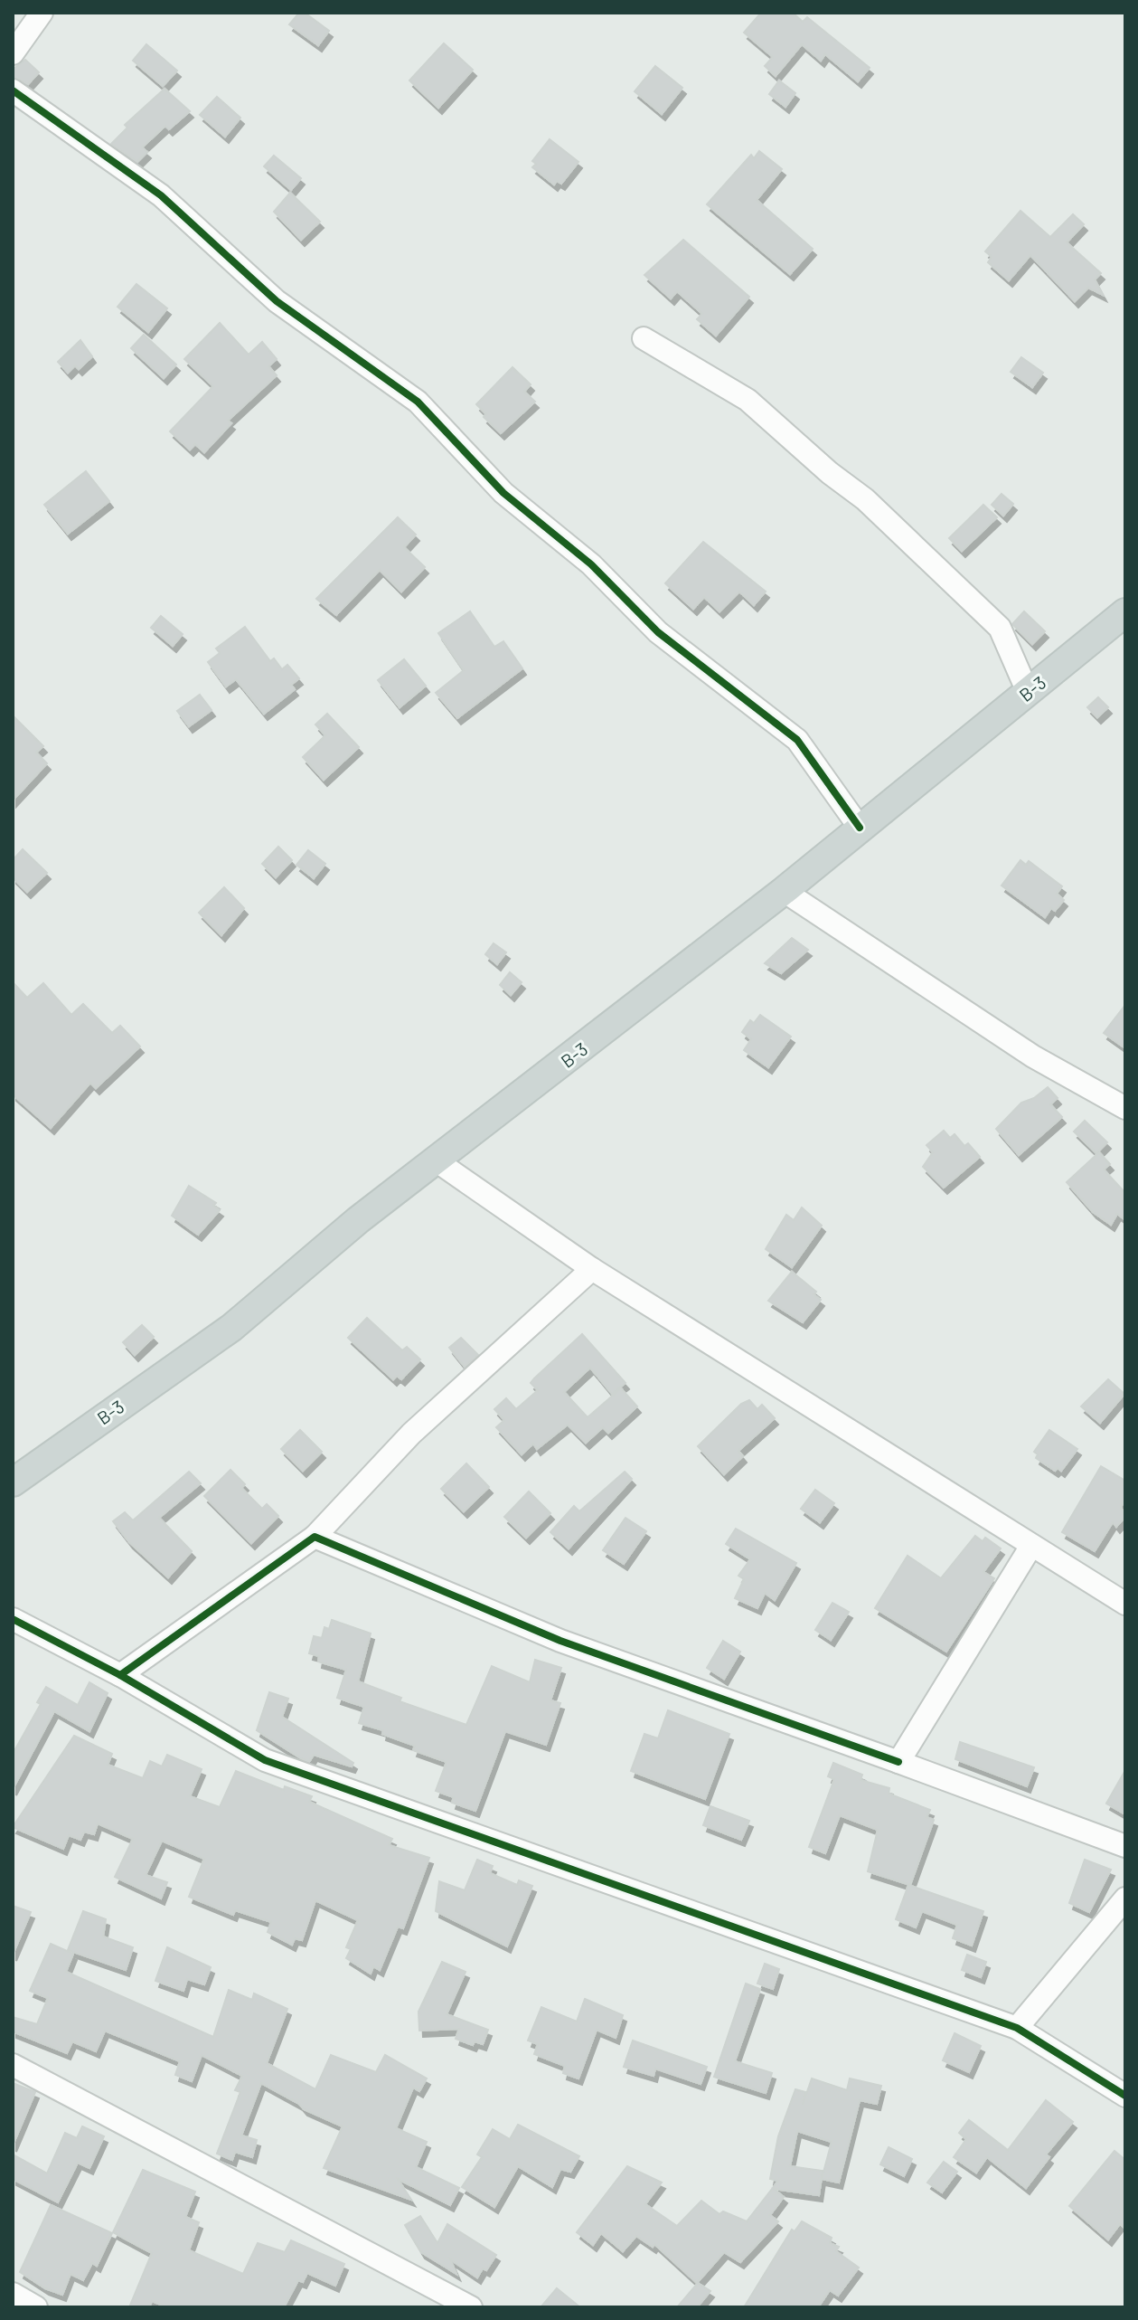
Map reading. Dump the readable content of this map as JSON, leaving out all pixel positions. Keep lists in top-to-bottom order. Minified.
{"streets":{"main road":["B-3"]}}
